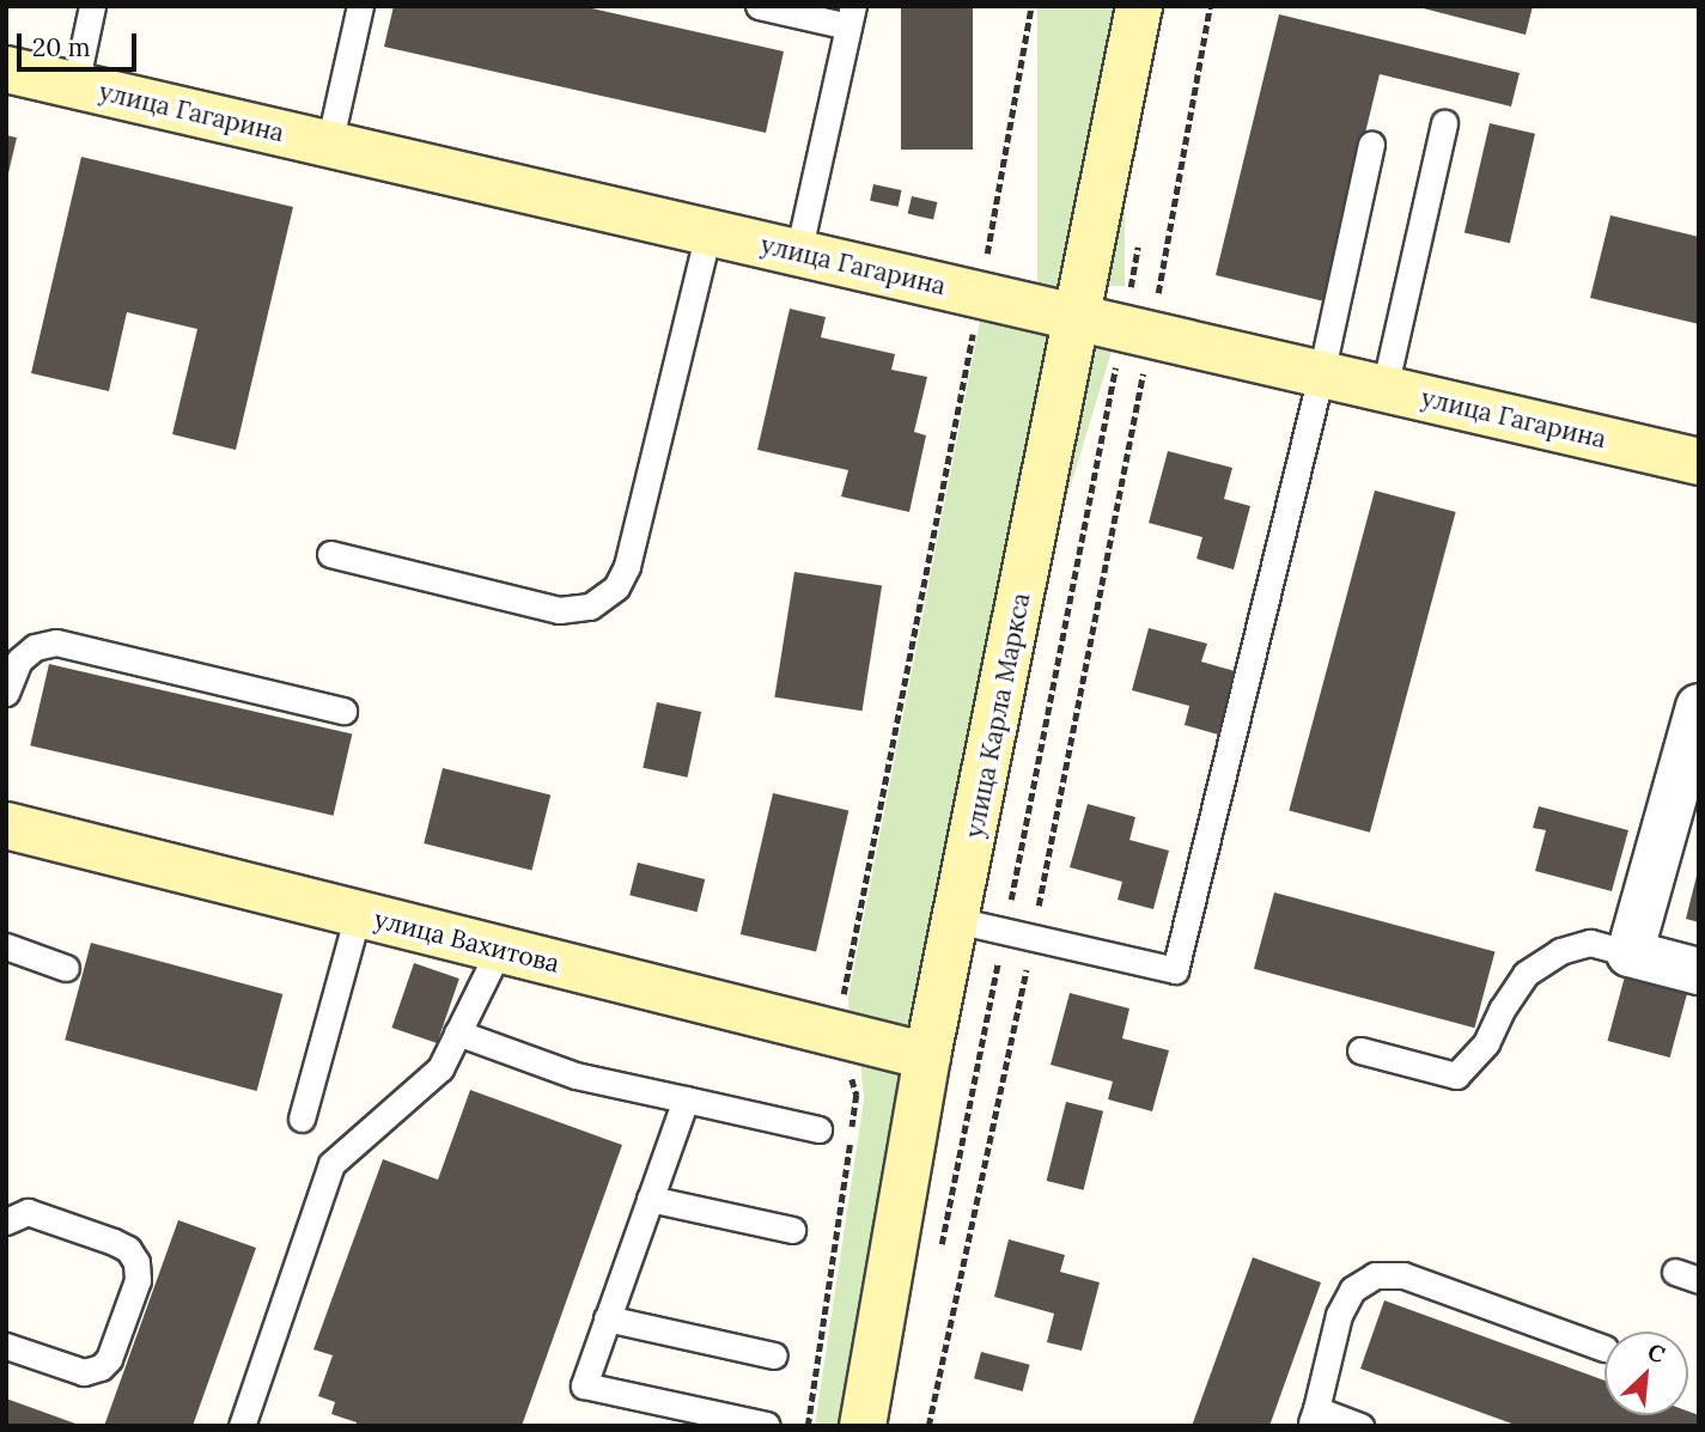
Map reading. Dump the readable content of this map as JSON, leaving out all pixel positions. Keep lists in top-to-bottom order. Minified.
{"streets":{"street":["улица Гагарина","улица Карла Маркса","улица Вахитова"]},"crossings":[["улица Гагарина","улица Карла Маркса"],["улица Карла Маркса","улица Вахитова"]],"scale_bar":"20 m","north":"top right"}
